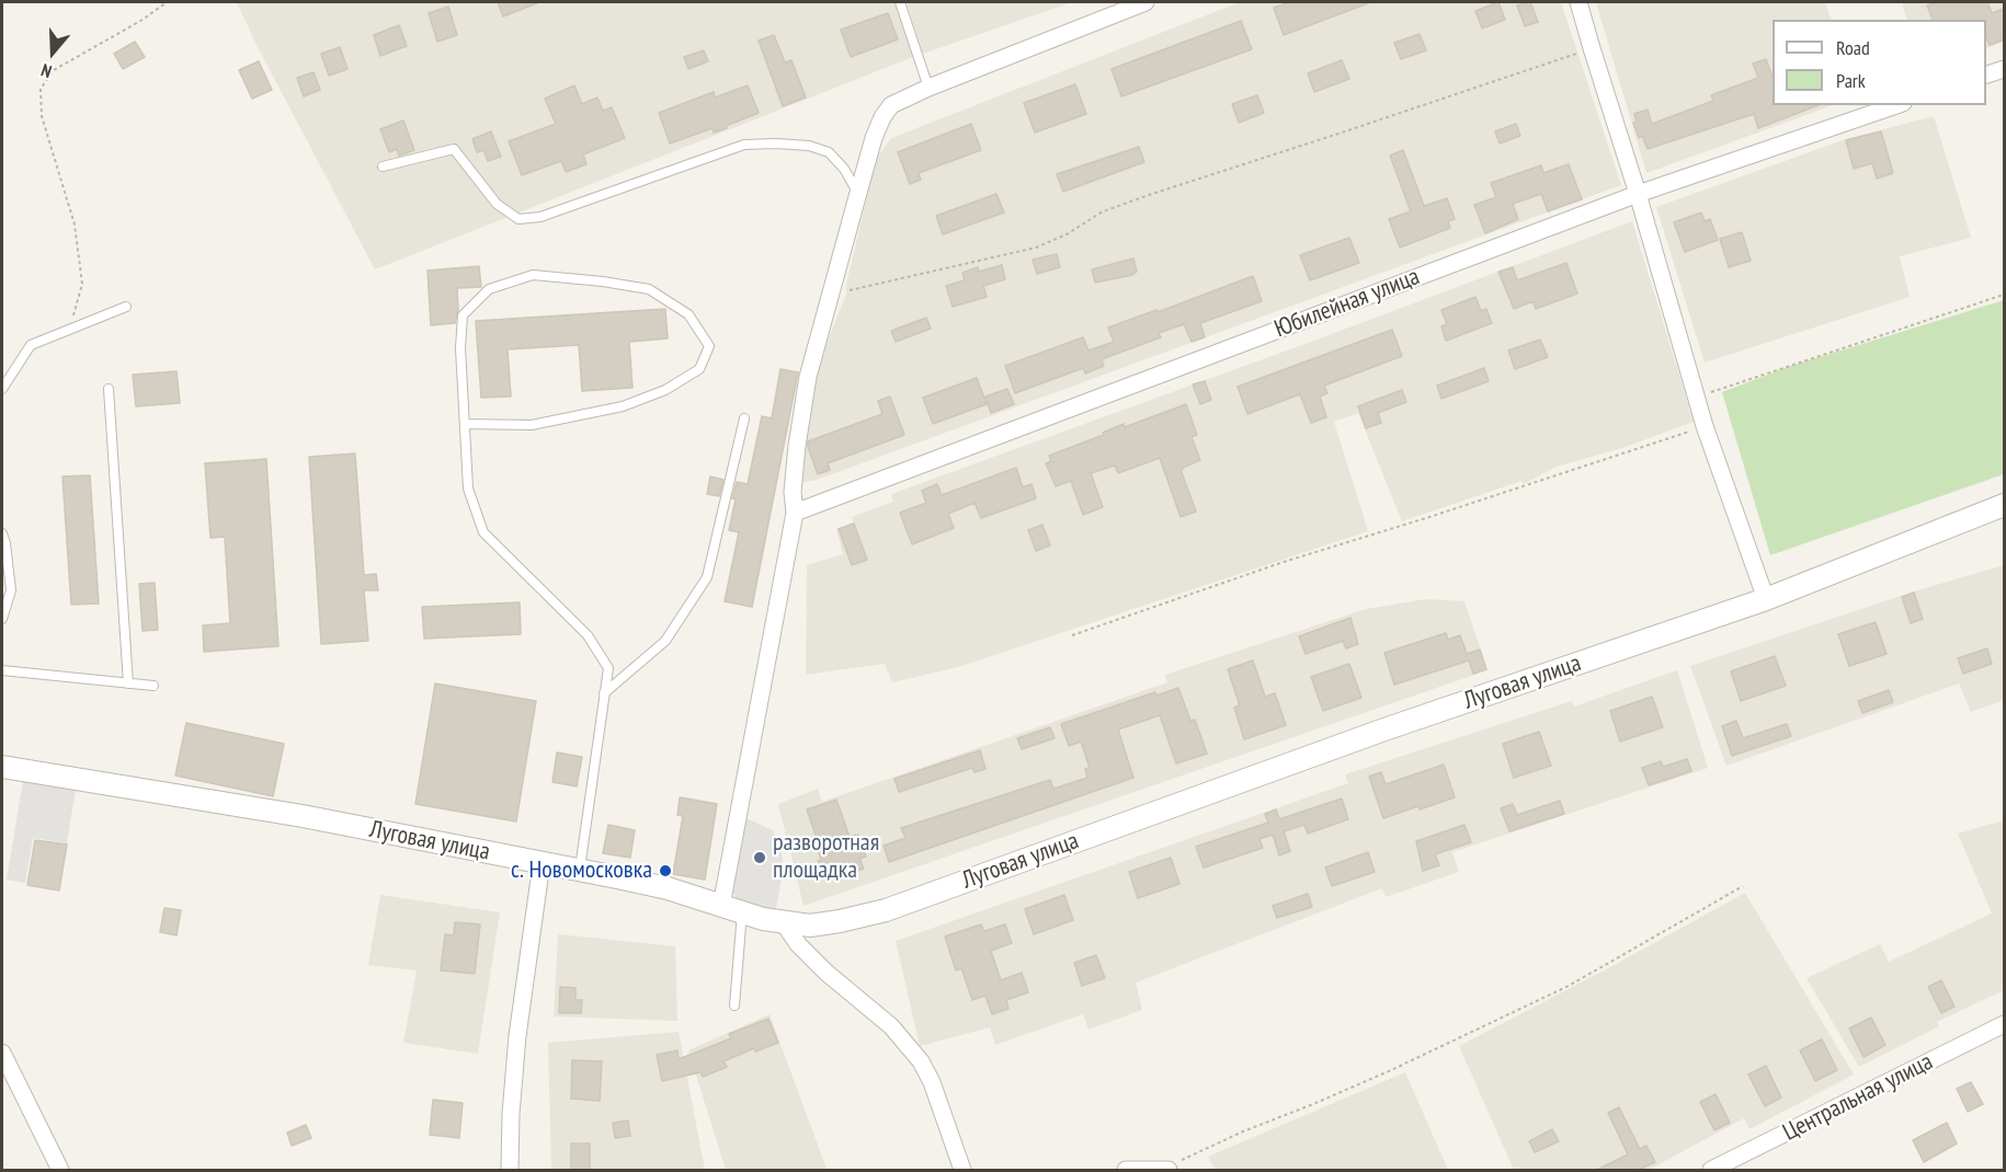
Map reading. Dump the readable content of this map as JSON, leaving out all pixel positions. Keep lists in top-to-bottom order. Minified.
{"streets":{"street":["Юбилейная улица","Луговая улица","Центральная улица"]},"places":["разворотная площадка","с. Новомосковка"],"legend":["Road","Park"],"north":"bottom"}
